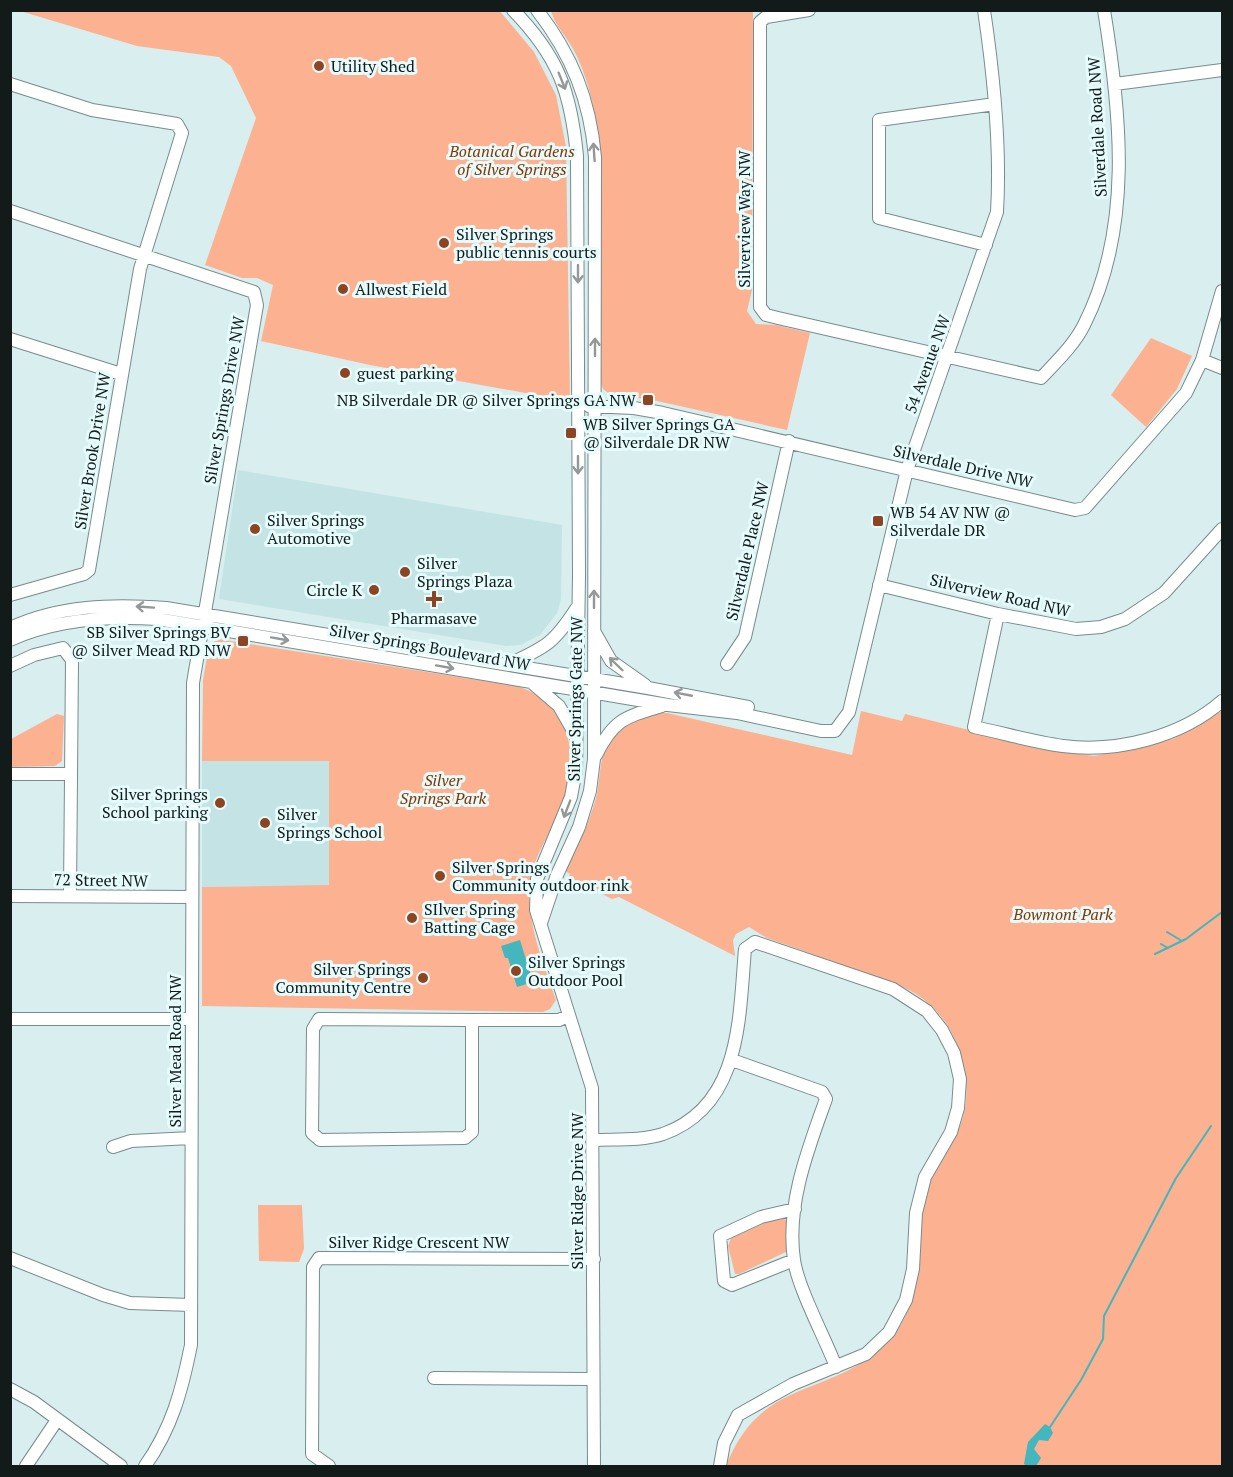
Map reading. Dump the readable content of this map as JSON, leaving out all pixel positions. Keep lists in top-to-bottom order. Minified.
{"streets":{"street":["Silverdale Road NW","Silverview Way NW","54 Avenue NW","Silver Springs Drive NW","Silver Brook Drive NW","Silverdale Drive NW","Silverdale Place NW","Silverview Road NW","Silver Springs Boulevard NW","Silver Springs Gate NW","72 Street NW","Silver Mead Road NW","Silver Ridge Drive NW","Silver Ridge Crescent NW"]},"crossings":[["Silverdale Road NW","Silverview Way NW"],["Silverdale Road NW","54 Avenue NW"],["Silverview Way NW","54 Avenue NW"],["54 Avenue NW","Silverdale Drive NW"],["54 Avenue NW","Silverview Road NW"],["54 Avenue NW","Silver Springs Boulevard NW"],["Silver Springs Drive NW","Silver Brook Drive NW"],["Silver Springs Drive NW","Silver Springs Boulevard NW"],["Silver Springs Drive NW","Silver Mead Road NW"],["Silverdale Drive NW","Silverdale Place NW"],["Silverdale Drive NW","Silver Springs Gate NW"],["Silver Springs Boulevard NW","Silver Springs Gate NW"],["Silver Springs Boulevard NW","Silver Mead Road NW"],["Silver Springs Gate NW","Silver Ridge Drive NW"],["72 Street NW","Silver Mead Road NW"],["Silver Ridge Drive NW","Silver Ridge Crescent NW"]],"parks":["Botanical Gardens of Silver Springs","Silver Springs Park","Bowmont Park"],"places":{"other":["Utility Shed","Silver Springs public tennis courts","Allwest Field","guest parking","Silver Springs Automotive","Silver Springs Plaza","Circle K","Silver Springs School parking","Silver Springs School","Silver Springs Community outdoor rink","SIlver Spring Batting Cage","Silver Springs Outdoor Pool","Silver Springs Community Centre"],"transit":["NB Silverdale DR @ Silver Springs GA NW","WB Silver Springs GA @ Silverdale DR NW","WB 54 AV NW @ Silverdale DR","SB Silver Springs BV @ Silver Mead RD NW"],"health":["Pharmasave"]}}
